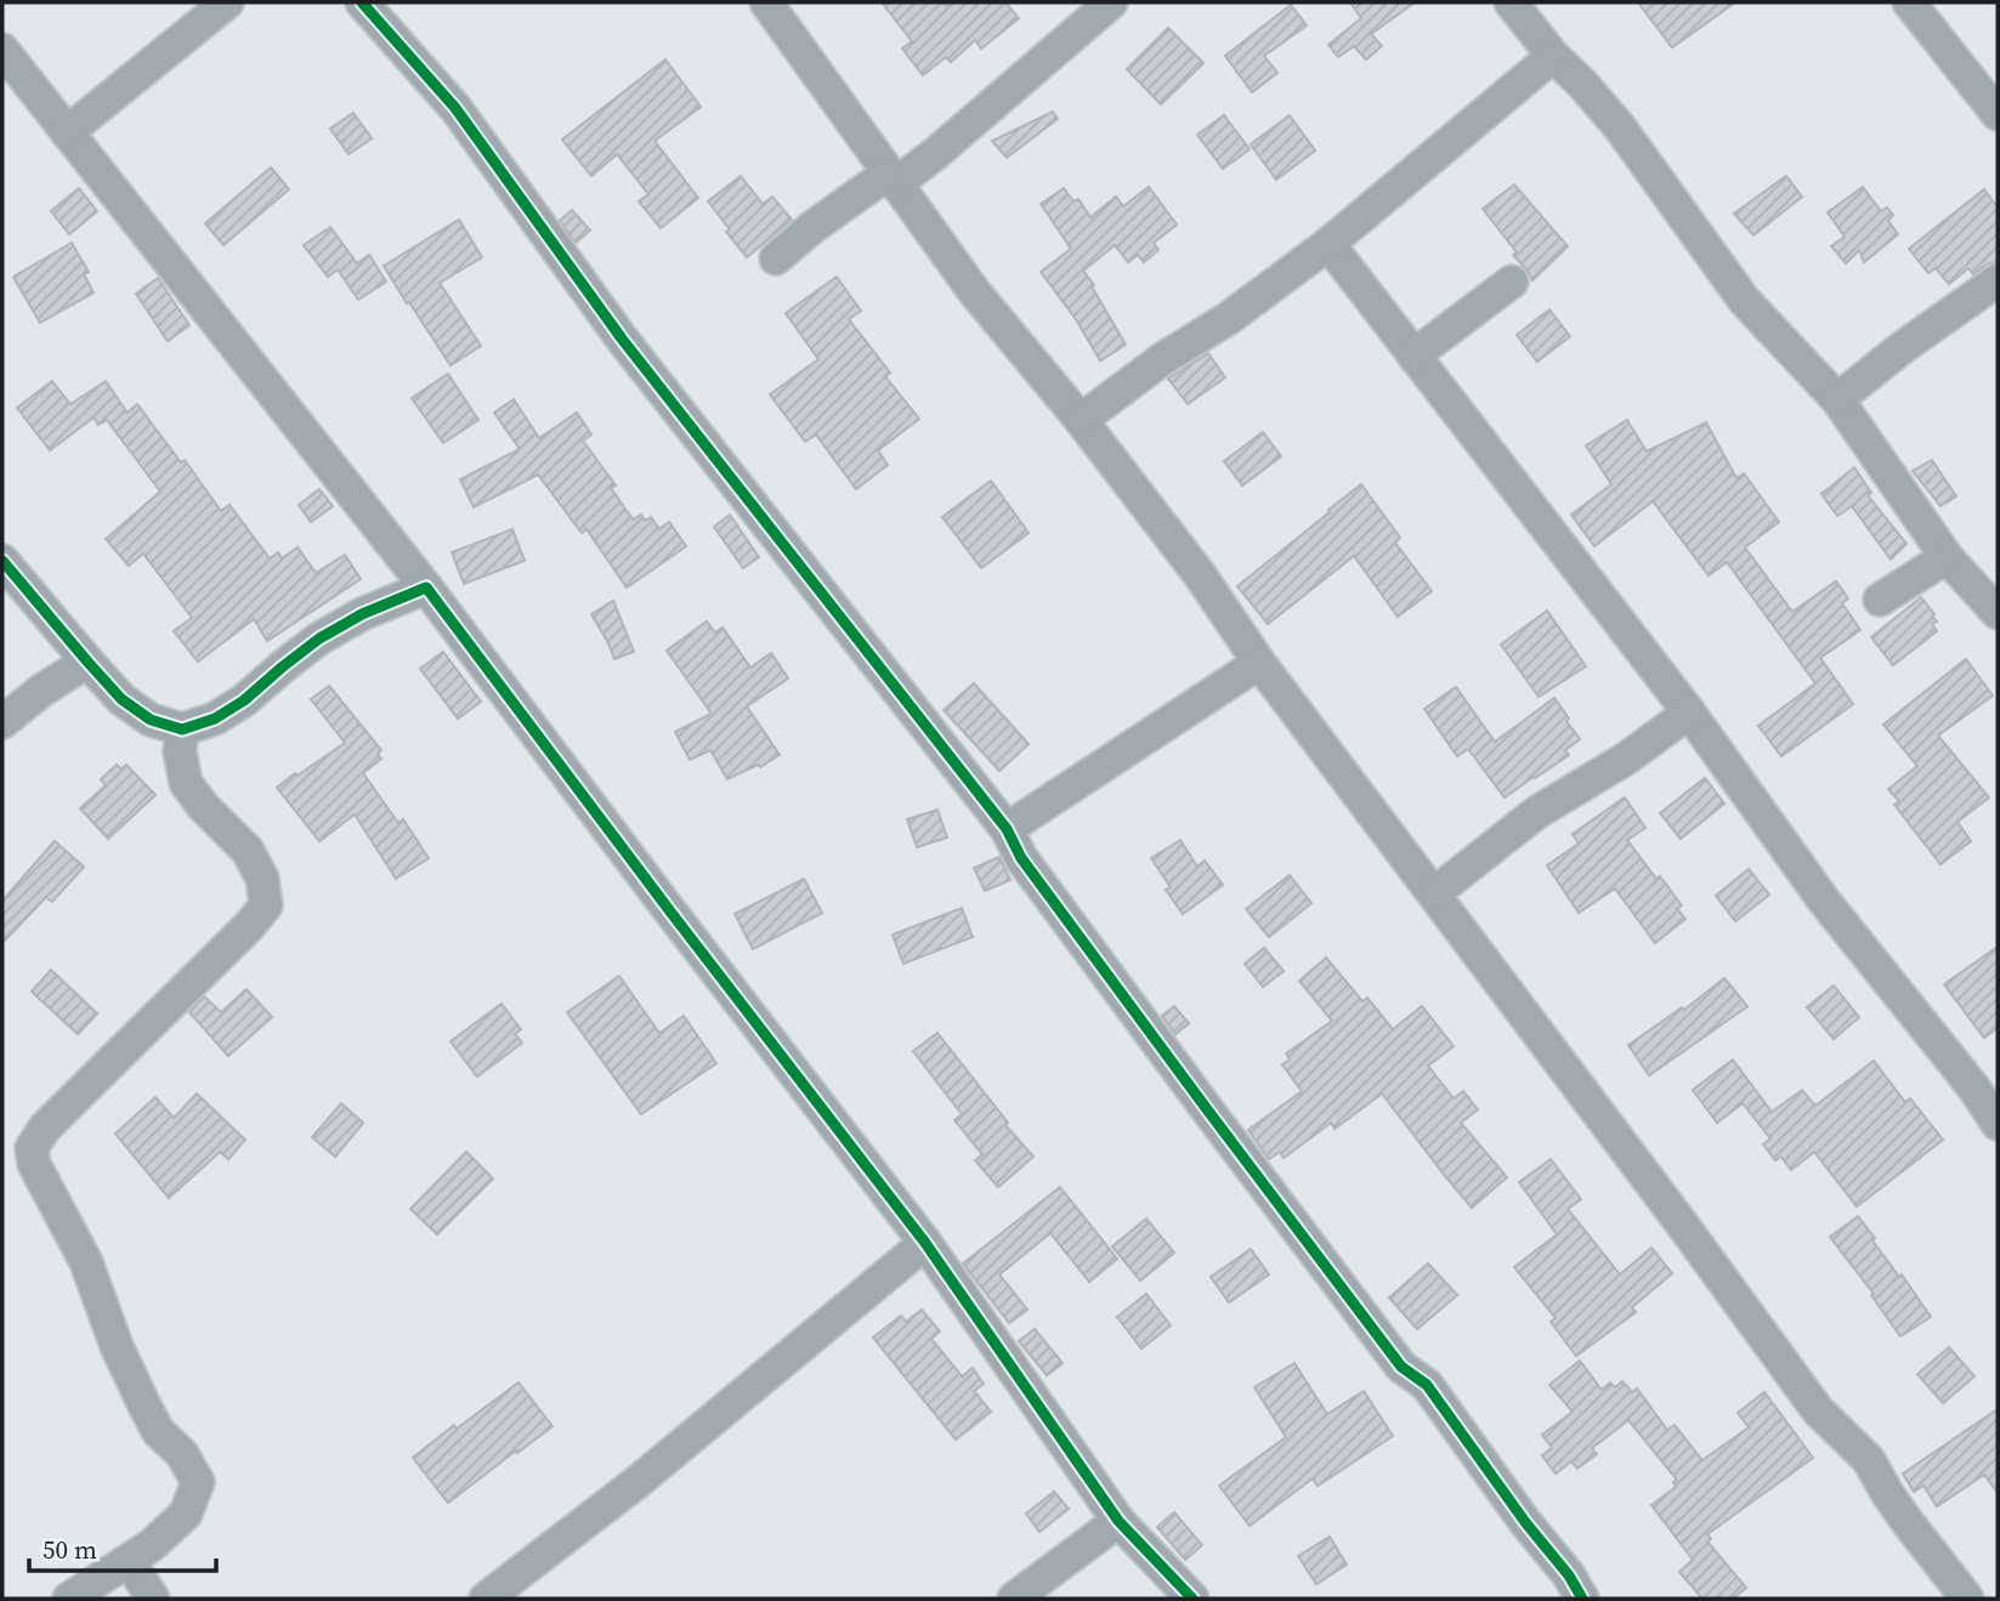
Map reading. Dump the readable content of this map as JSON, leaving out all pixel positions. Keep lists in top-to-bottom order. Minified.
{"scale_bar":"50 m"}
